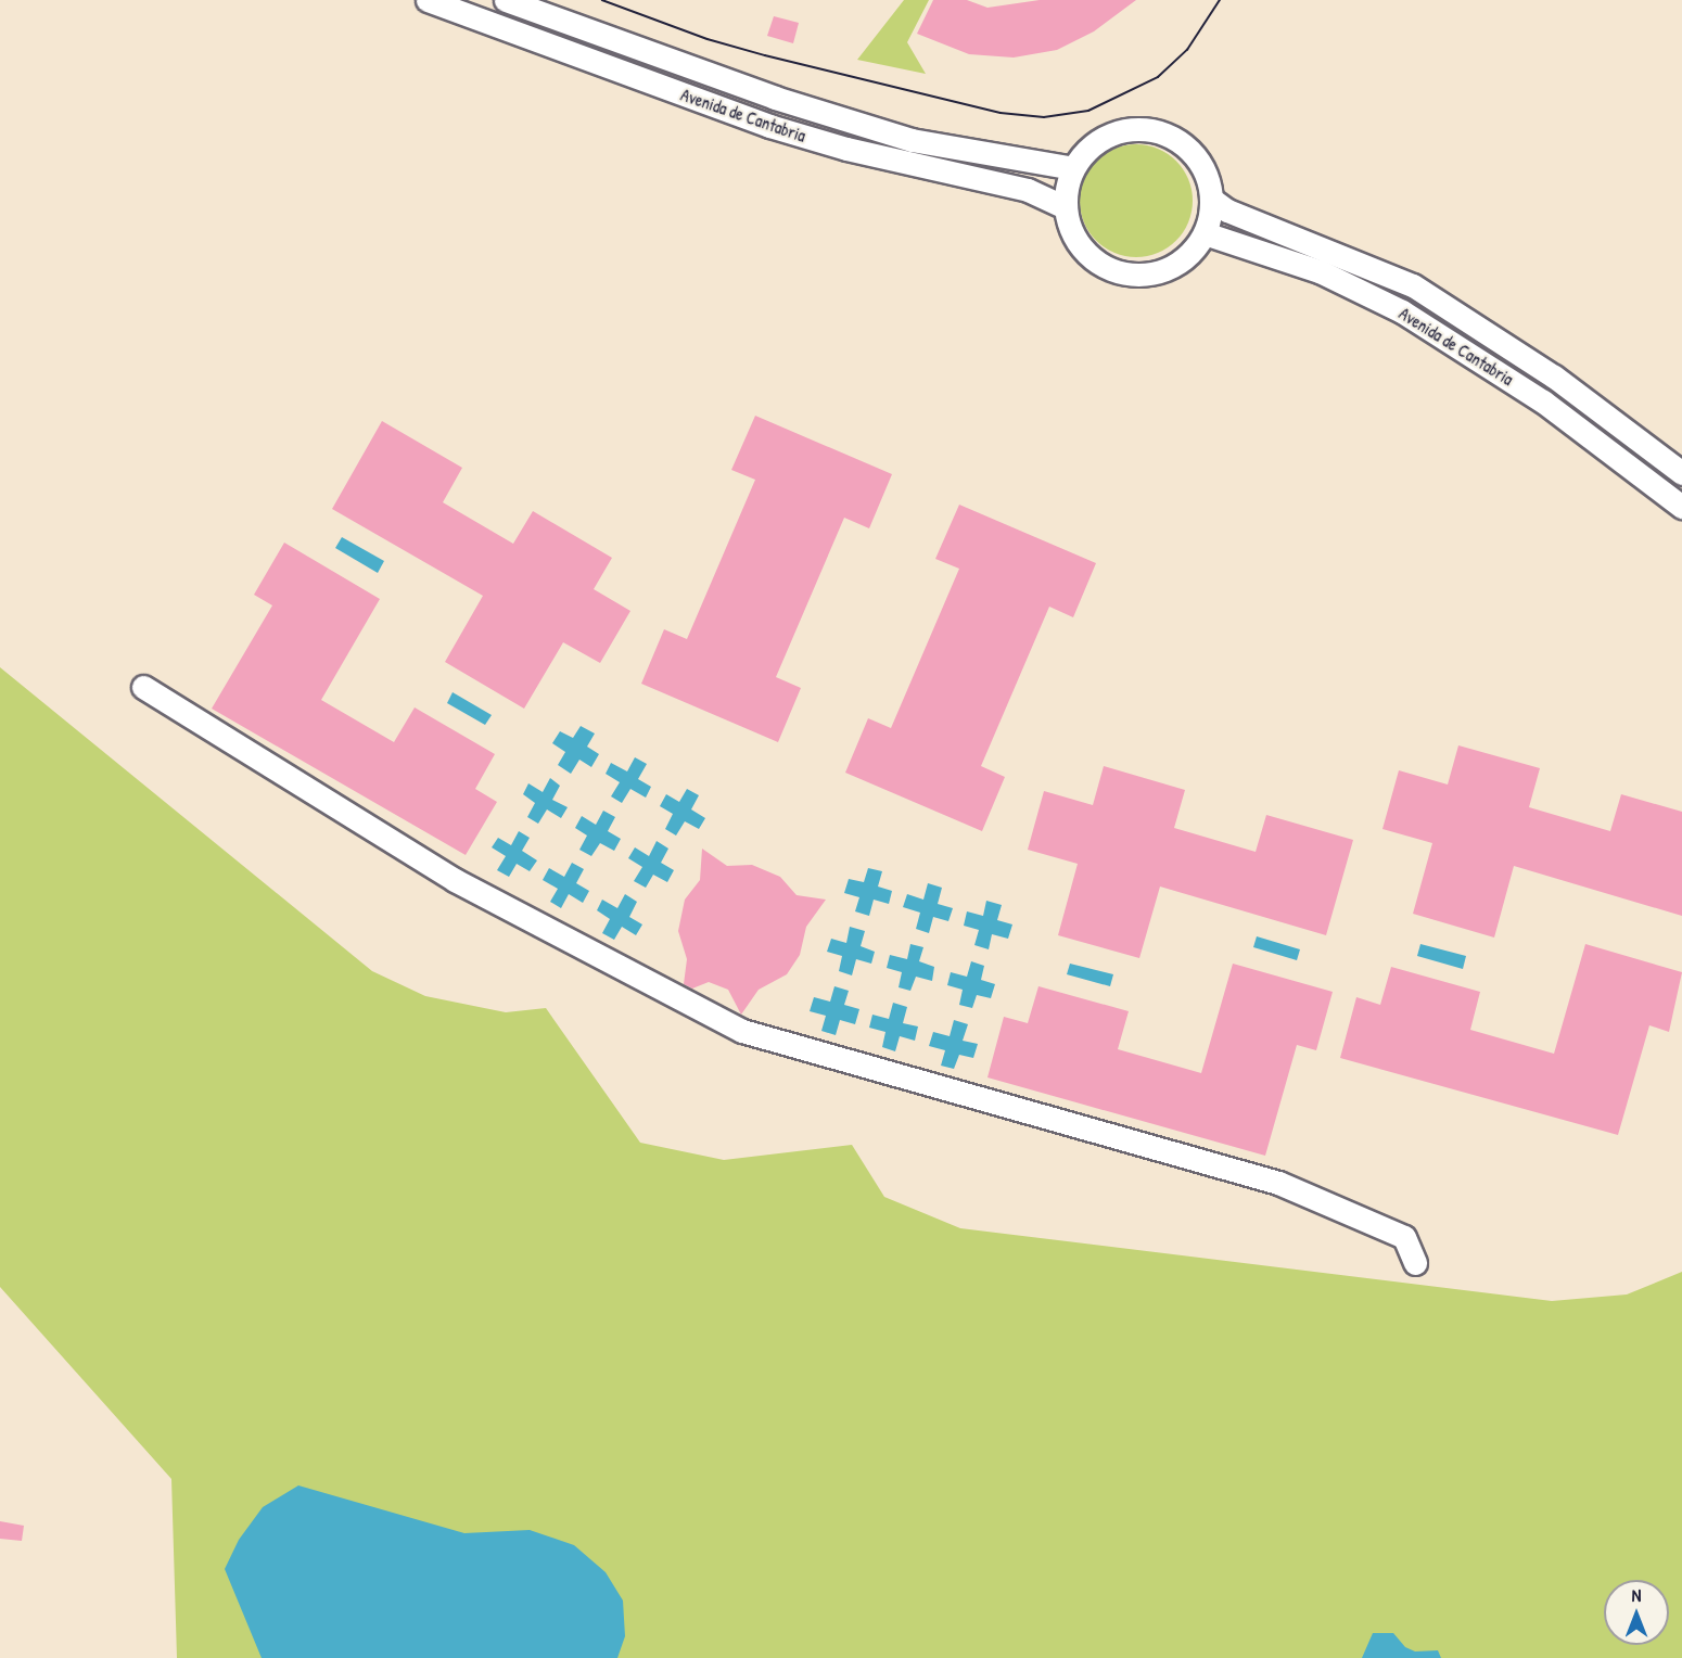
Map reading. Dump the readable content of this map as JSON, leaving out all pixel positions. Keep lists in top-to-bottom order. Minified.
{"streets":{"street":["Avenida de Cantabria"]},"north":"top"}
